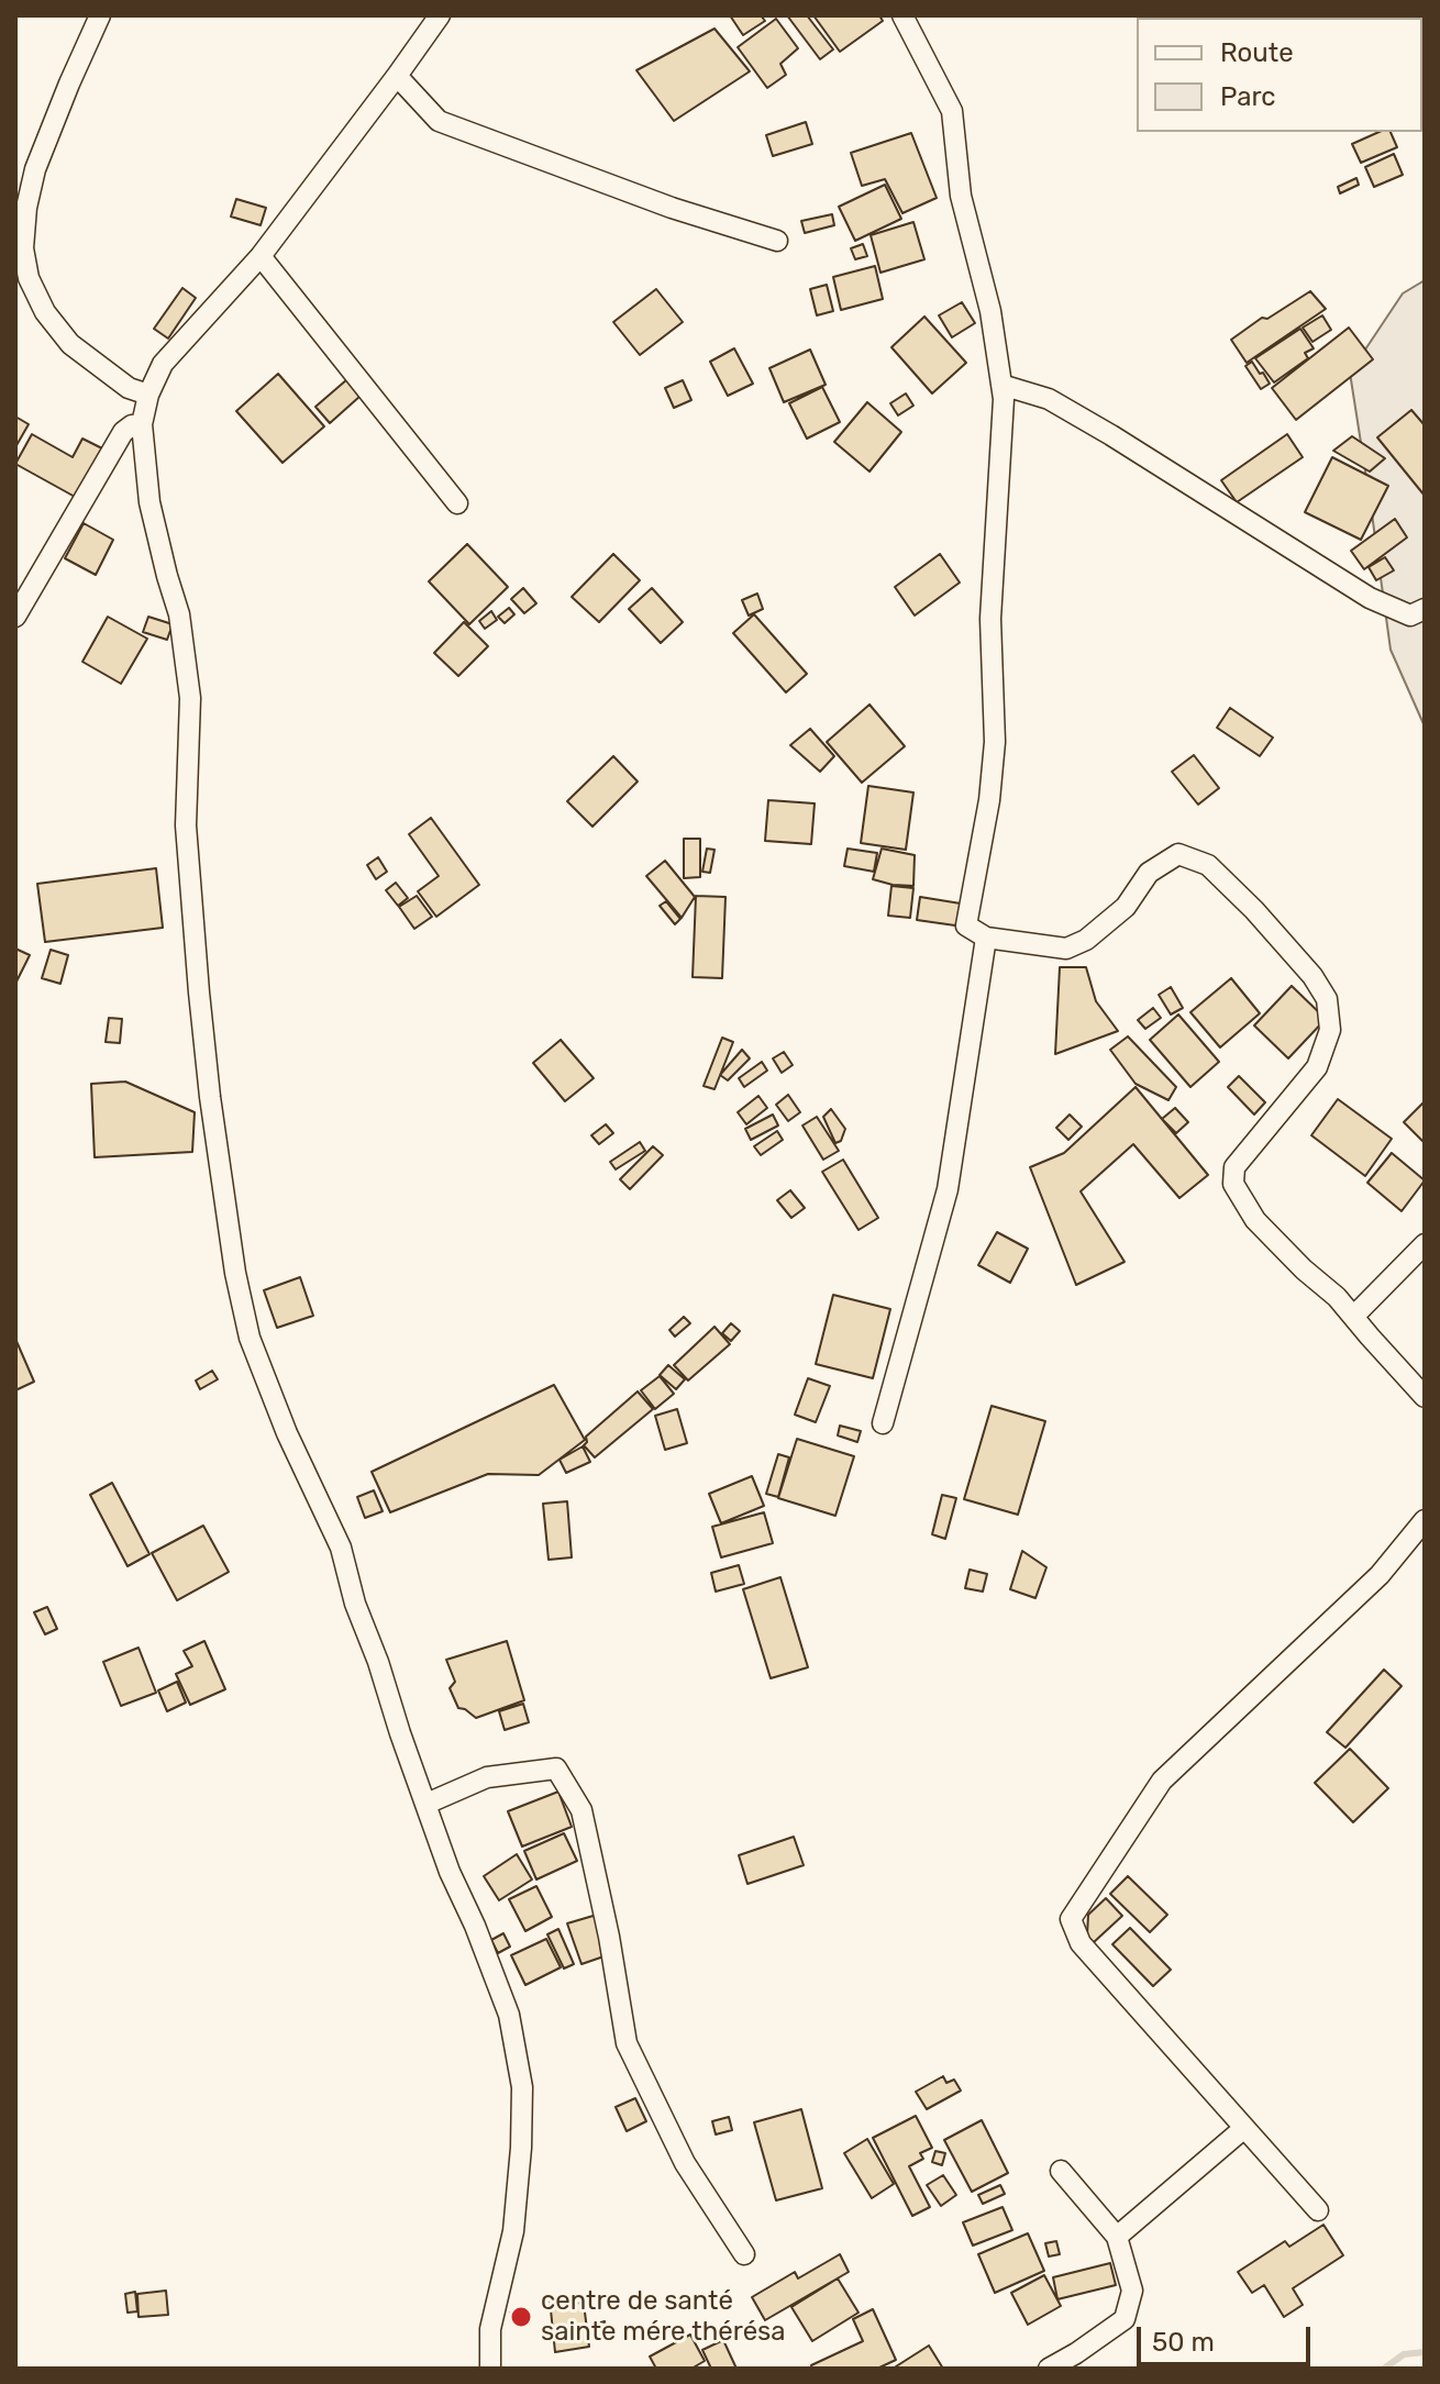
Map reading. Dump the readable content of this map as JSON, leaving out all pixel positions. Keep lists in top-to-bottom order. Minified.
{"places":["centre de santé sainte mére thérésa"],"legend":["Route","Parc"],"scale_bar":"50 m"}
